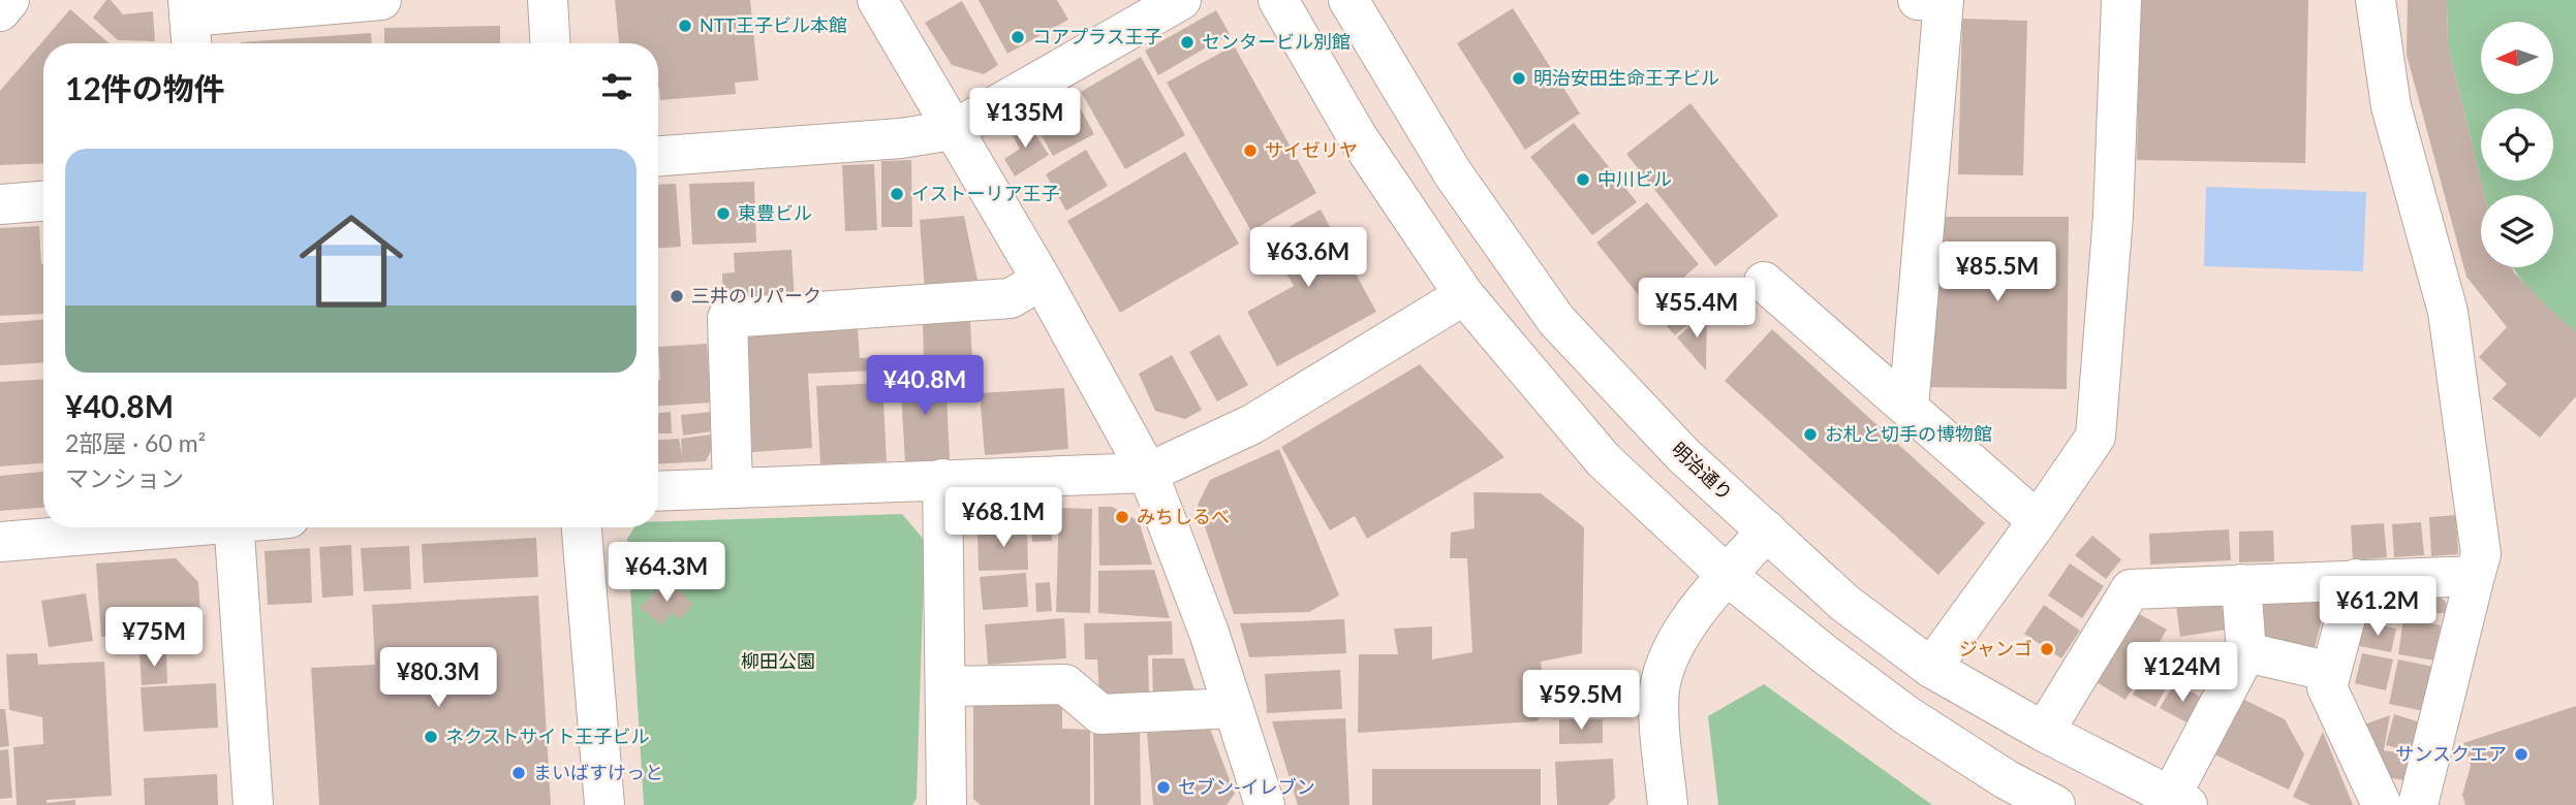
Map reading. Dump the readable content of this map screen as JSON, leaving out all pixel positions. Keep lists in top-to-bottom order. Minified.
{"streets":{"street":["明治通り"]},"parks":["柳田公園"],"places":["NTT王子ビル本館","コアプラス王子","センタービル別館","明治安田生命王子ビル","サイゼリヤ","中川ビル","イストーリア王子","東豊ビル","三井のリパーク","お札と切手の博物館","みちしるべ","ジャンゴ","ネクストサイト王子ビル","サンスクエア","まいばすけっと","セブン-イレブン"],"north":"left","page":{"heading":"12件の物件","price":["¥135M","¥63.6M","¥85.5M","¥55.4M","¥40.8M","¥68.1M","¥64.3M","¥61.2M","¥75M","¥124M","¥80.3M","¥59.5M"],"list":[{"name":"¥40.8M","note":"2部屋 · 60 m² · マンション"}]}}
